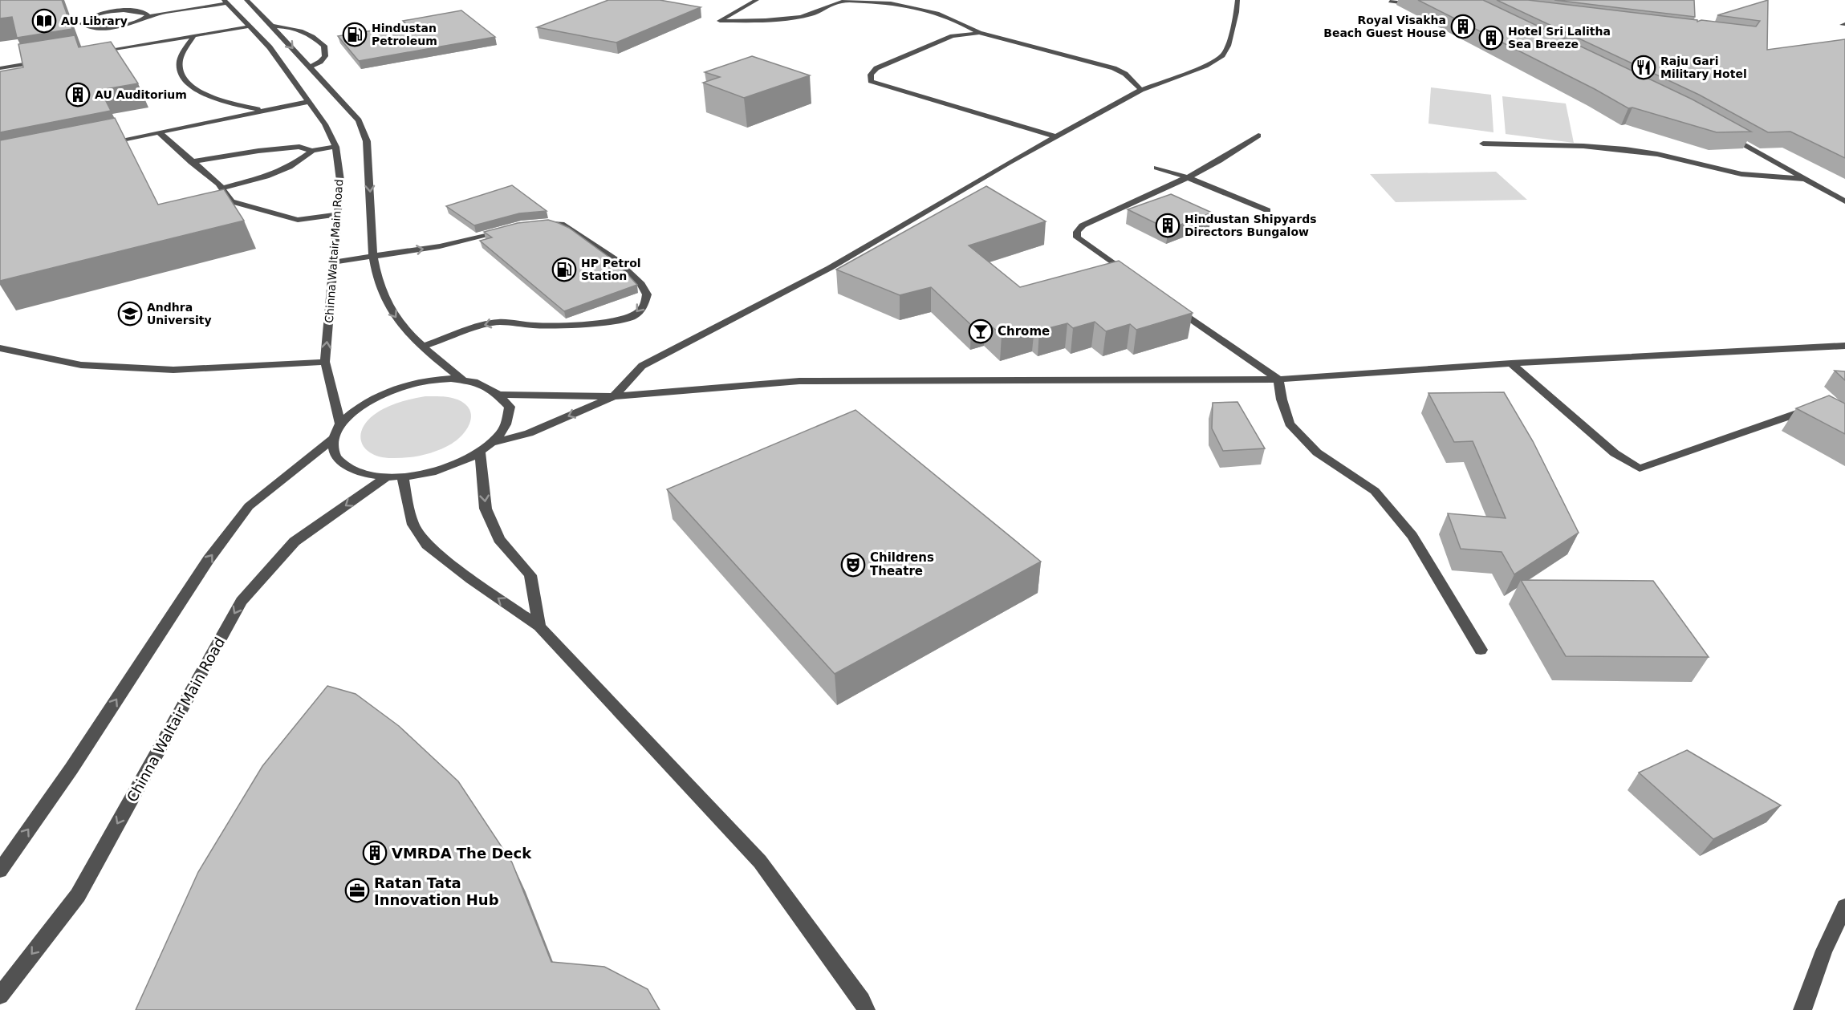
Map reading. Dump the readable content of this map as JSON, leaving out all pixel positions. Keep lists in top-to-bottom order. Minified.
{"streets":{"street":["Chinna Waltair Main Road"]},"places":{"library":["AU Library"],"building":["Royal Visakha Beach Guest House","Hotel Sri Lalitha Sea Breeze","AU Auditorium","Hindustan Shipyards Directors Bungalow","VMRDA The Deck"],"fuel station":["Hindustan Petroleum","HP Petrol Station"],"restaurant":["Raju Gari Military Hotel"],"school or university":["Andhra University"],"bar":["Chrome"],"theatre":["Childrens Theatre"],"office":["Ratan Tata Innovation Hub"]}}
